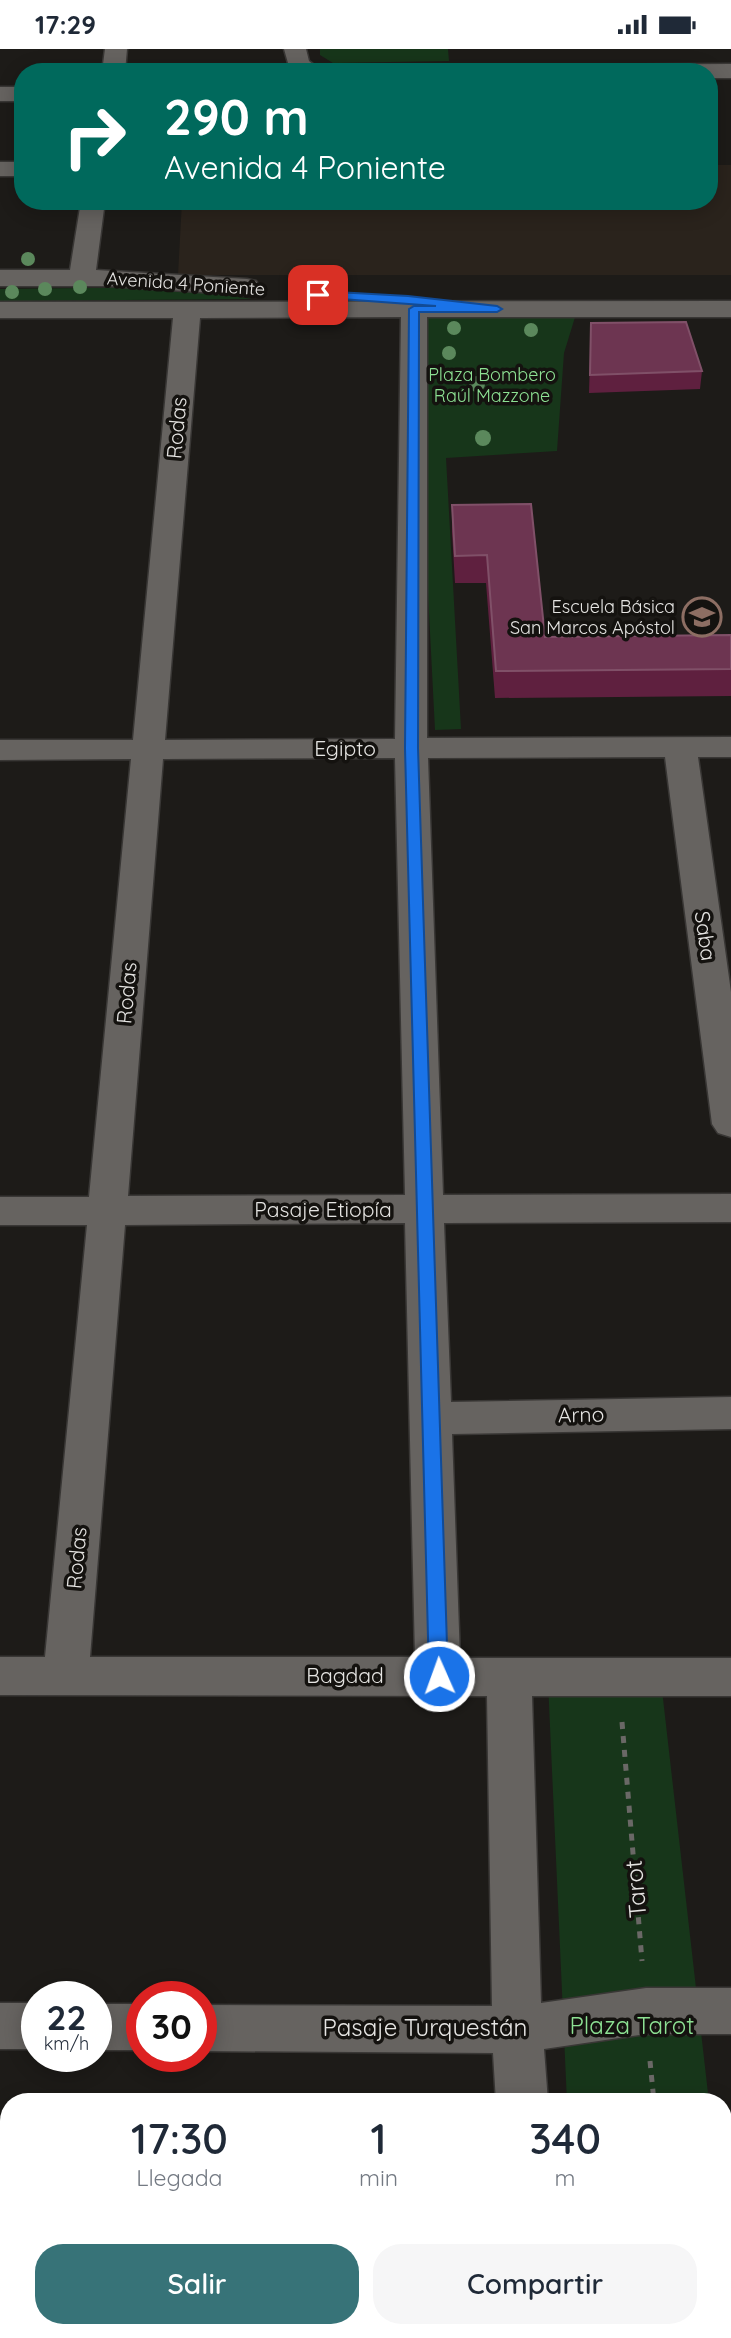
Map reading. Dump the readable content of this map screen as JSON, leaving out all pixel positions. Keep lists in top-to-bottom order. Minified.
{"streets":{"street":["Avenida 4 Poniente","Rodas","Egipto","Saba","Pasaje Etiopía","Arno","Bagdad","Pasaje Turquestán"],"path":["Tarot"]},"crossings":[["Avenida 4 Poniente","Rodas"],["Rodas","Egipto"],["Rodas","Pasaje Etiopía"],["Rodas","Bagdad"],["Egipto","Saba"],["Bagdad","Tarot"],["Tarot","Pasaje Turquestán"]],"parks":["Plaza Bombero Raúl Mazzone","Plaza Tarot"],"places":{"school or university":["Escuela Básica San Marcos Apóstol"]},"page":{"status":"17:29","turn":["290 m","Avenida 4 Poniente"],"speed":"22 km/h","limit":"30","eta":["17:30","Llegada","1","min","340","m"],"buttons":["Salir","Compartir"]}}
